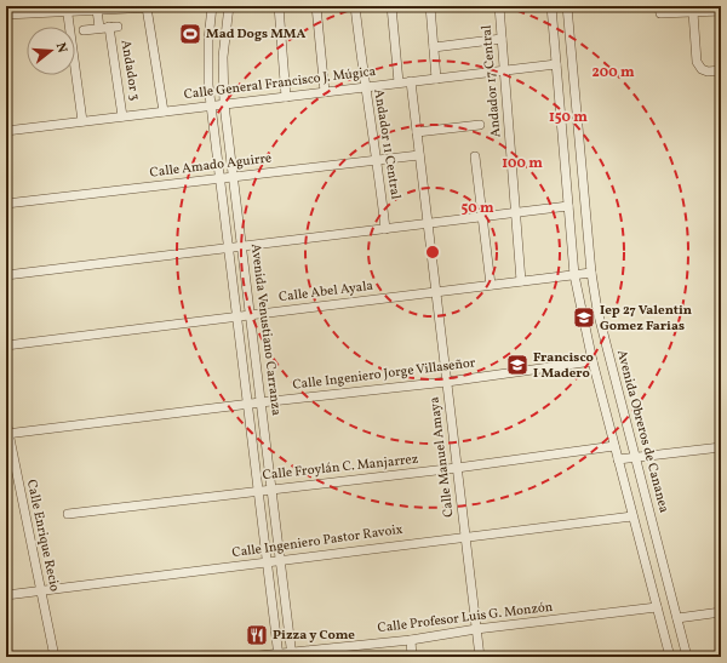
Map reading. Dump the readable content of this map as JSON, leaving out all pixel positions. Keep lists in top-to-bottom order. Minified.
{"streets":{"street":["Andador 3","Andador 17 Central","Calle General Francisco J. Múgica","Andador 11 Central","Calle Amado Aguirre","Calle Abel Ayala","Avenida Venustiano Carranza","Calle Ingeniero Jorge Villaseñor","Avenida Obreros de Cananea","Calle Manuel Amaya","Calle Froylán C. Manjarrez","Calle Enrique Recio","Calle Ingeniero Pastor Ravoix","Calle Profesor Luis G. Monzón"]},"crossings":[["Andador 3","Calle General Francisco J. Múgica"],["Andador 17 Central","Calle General Francisco J. Múgica"],["Andador 17 Central","Calle Abel Ayala"],["Calle General Francisco J. Múgica","Andador 11 Central"],["Calle General Francisco J. Múgica","Avenida Venustiano Carranza"],["Calle General Francisco J. Múgica","Calle Manuel Amaya"],["Andador 11 Central","Calle Amado Aguirre"],["Calle Amado Aguirre","Avenida Venustiano Carranza"],["Calle Amado Aguirre","Calle Manuel Amaya"],["Calle Abel Ayala","Avenida Venustiano Carranza"],["Calle Abel Ayala","Avenida Obreros de Cananea"],["Calle Abel Ayala","Calle Manuel Amaya"],["Avenida Venustiano Carranza","Calle Ingeniero Jorge Villaseñor"],["Avenida Venustiano Carranza","Calle Froylán C. Manjarrez"],["Avenida Venustiano Carranza","Calle Ingeniero Pastor Ravoix"],["Avenida Venustiano Carranza","Calle Profesor Luis G. Monzón"],["Calle Ingeniero Jorge Villaseñor","Calle Manuel Amaya"],["Calle Ingeniero Jorge Villaseñor","Calle Enrique Recio"],["Calle Manuel Amaya","Calle Froylán C. Manjarrez"],["Calle Manuel Amaya","Calle Ingeniero Pastor Ravoix"],["Calle Manuel Amaya","Calle Profesor Luis G. Monzón"],["Calle Enrique Recio","Calle Ingeniero Pastor Ravoix"]],"places":{"sports":["Mad Dogs MMA"],"school or university":["Iep 27 Valentin Gomez Farias","Francisco I Madero"],"restaurant":["Pizza y Come"]},"north":"right","rings":["200 m","150 m","100 m","50 m"]}
